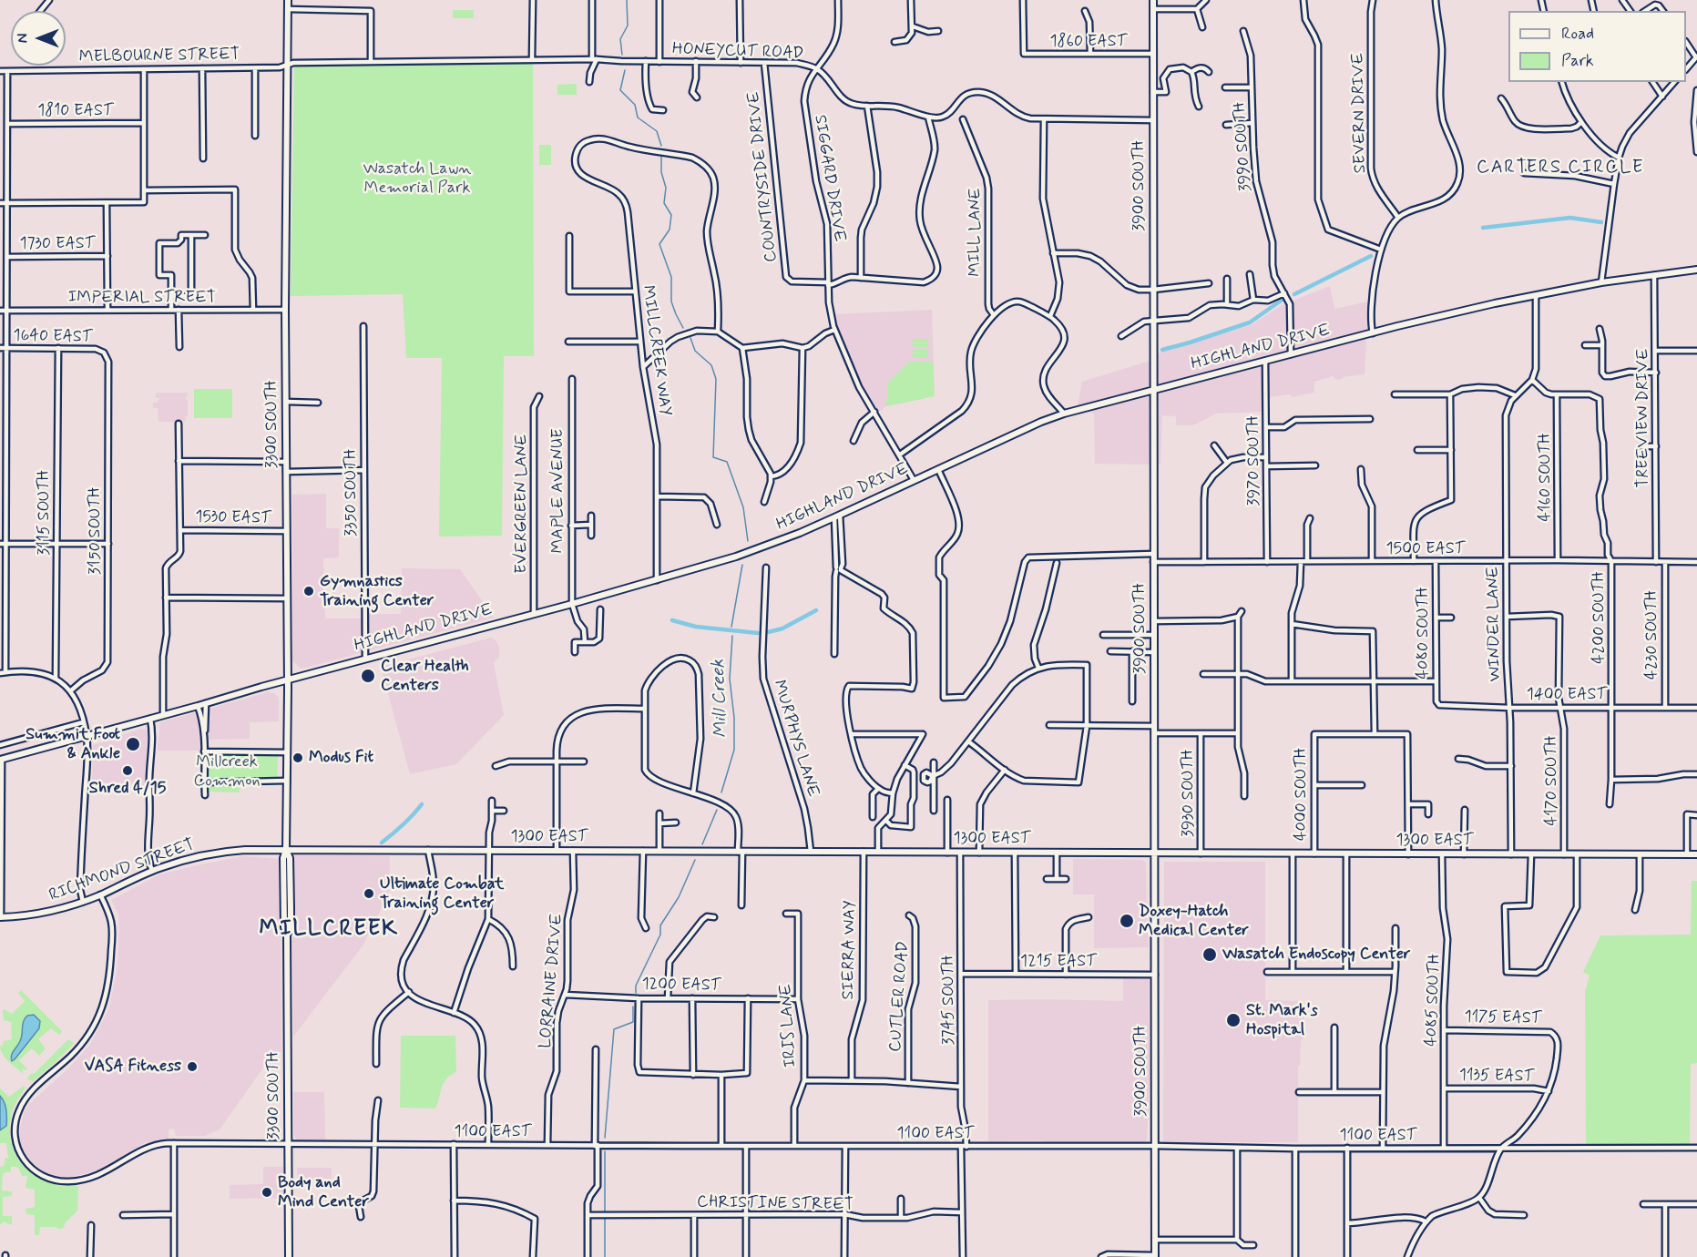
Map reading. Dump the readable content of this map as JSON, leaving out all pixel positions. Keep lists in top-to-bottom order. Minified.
{"streets":{"main road":["3900 SOUTH","HIGHLAND DRIVE","3300 SOUTH","1300 EAST","RICHMOND STREET"],"street":["1860 EAST","HONEYCUT ROAD","MELBOURNE STREET","1810 EAST","SEVERN DRIVE","3990 SOUTH","COUNTRYSIDE DRIVE","SIGGARD DRIVE","MILL LANE","1730 EAST","IMPERIAL STREET","1640 EAST","MILLCREEK WAY","TREEVIEW DRIVE","3970 SOUTH","4160 SOUTH","MAPLE AVENUE","3350 SOUTH","EVERGREEN LANE","3115 SOUTH","1530 EAST","3150 SOUTH","1500 EAST","4200 SOUTH","WINDER LANE","4080 SOUTH","4230 SOUTH","1400 EAST","MURPHYS LANE","4170 SOUTH","3930 SOUTH","4000 SOUTH","SIERRA WAY","1215 EAST","LORRAINE DRIVE","1200 EAST","CUTLER ROAD","3745 SOUTH","4085 SOUTH","1175 EAST","IRIS LANE","1135 EAST","1100 EAST","CHRISTINE STREET"]},"crossings":[["1860 EAST","3900 SOUTH"],["HONEYCUT ROAD","MELBOURNE STREET"],["HONEYCUT ROAD","COUNTRYSIDE DRIVE"],["HONEYCUT ROAD","SIGGARD DRIVE"],["HONEYCUT ROAD","3300 SOUTH"],["MELBOURNE STREET","3300 SOUTH"],["3990 SOUTH","HIGHLAND DRIVE"],["COUNTRYSIDE DRIVE","SIGGARD DRIVE"],["SIGGARD DRIVE","HIGHLAND DRIVE"],["3900 SOUTH","HIGHLAND DRIVE"],["3900 SOUTH","1500 EAST"],["3900 SOUTH","1300 EAST"],["3900 SOUTH","1215 EAST"],["3900 SOUTH","1100 EAST"],["IMPERIAL STREET","3300 SOUTH"],["1640 EAST","3115 SOUTH"],["1640 EAST","3150 SOUTH"],["HIGHLAND DRIVE","MILLCREEK WAY"],["HIGHLAND DRIVE","TREEVIEW DRIVE"],["HIGHLAND DRIVE","3300 SOUTH"],["HIGHLAND DRIVE","3970 SOUTH"],["HIGHLAND DRIVE","MAPLE AVENUE"],["HIGHLAND DRIVE","3350 SOUTH"],["HIGHLAND DRIVE","EVERGREEN LANE"],["TREEVIEW DRIVE","1500 EAST"],["3300 SOUTH","1530 EAST"],["3300 SOUTH","1300 EAST"],["3300 SOUTH","RICHMOND STREET"],["3300 SOUTH","1100 EAST"],["3970 SOUTH","1500 EAST"],["4160 SOUTH","1500 EAST"],["4160 SOUTH","4200 SOUTH"],["1500 EAST","4200 SOUTH"],["1500 EAST","WINDER LANE"],["1500 EAST","4080 SOUTH"],["1500 EAST","4230 SOUTH"],["4200 SOUTH","1400 EAST"],["WINDER LANE","1400 EAST"],["WINDER LANE","4170 SOUTH"],["WINDER LANE","1300 EAST"],["4080 SOUTH","1400 EAST"],["4230 SOUTH","1400 EAST"],["1400 EAST","4170 SOUTH"],["MURPHYS LANE","1300 EAST"],["4170 SOUTH","1300 EAST"],["3930 SOUTH","1300 EAST"],["4000 SOUTH","1300 EAST"],["1300 EAST","RICHMOND STREET"],["1300 EAST","SIERRA WAY"],["1300 EAST","LORRAINE DRIVE"],["1300 EAST","3745 SOUTH"],["1300 EAST","4085 SOUTH"],["RICHMOND STREET","1100 EAST"],["1215 EAST","3745 SOUTH"],["LORRAINE DRIVE","1200 EAST"],["LORRAINE DRIVE","1100 EAST"],["1200 EAST","IRIS LANE"],["3745 SOUTH","1100 EAST"],["3745 SOUTH","CHRISTINE STREET"],["4085 SOUTH","1175 EAST"],["4085 SOUTH","1135 EAST"],["4085 SOUTH","1100 EAST"],["1175 EAST","1135 EAST"],["IRIS LANE","1100 EAST"]],"districts":["CARTERS CIRCLE","MILLCREEK"],"water":["Mill Creek"],"parks":["Wasatch Lawn Memorial Park","Millcreek Common"],"places":["Gymnastics Training Center","Clear Health Centers","Summit Foot & Ankle","Modus Fit","Shred 4/15","Ultimate Combat Training Center","Doxey-Hatch Medical Center","Wasatch Endoscopy Center","St. Mark's Hospital","VASA Fitness","Body and Mind Center"],"legend":["Road","Park"],"north":"left"}
